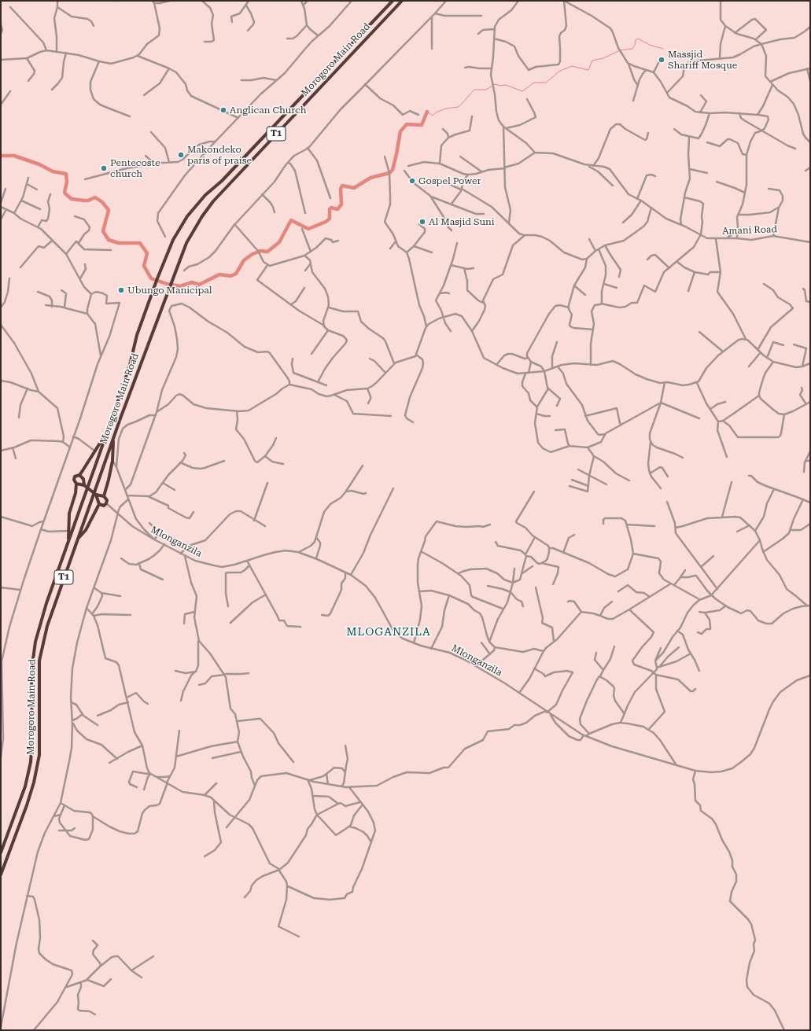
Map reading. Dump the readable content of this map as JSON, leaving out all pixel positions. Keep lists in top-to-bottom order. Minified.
{"streets":{"highway":["Morogoro Main Road","T1"],"street":["Amani Road","Mlonganzila"]},"districts":["MLOGANZILA"],"places":["Massjid Shariff Mosque","Anglican Church","Makondeko paris of praise","Pentecoste church","Gospel Power","Al Masjid Suni","Ubungo Manicipal"]}
